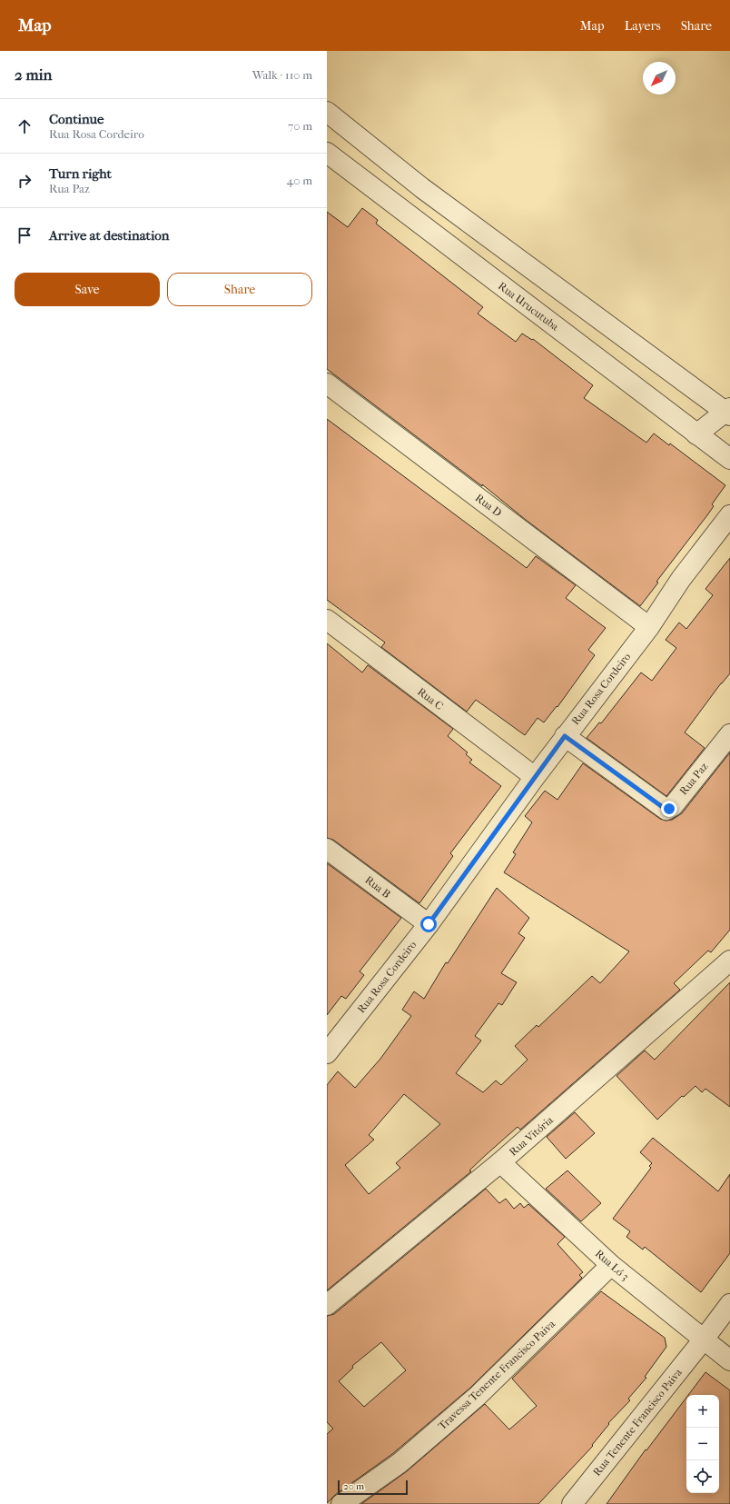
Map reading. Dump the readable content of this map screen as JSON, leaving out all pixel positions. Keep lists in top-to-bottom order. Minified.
{"streets":{"street":["Rua Urucutuba","Rua D","Rua Rosa Cordeiro","Rua C","Rua Paz","Rua B","Rua Vitória","Rua Ló 3","Travessa Tenente Francisco Paiva","Rua Tenente Francisco Paiva"]},"crossings":[["Rua D","Rua Rosa Cordeiro"],["Rua Rosa Cordeiro","Rua C"],["Rua Rosa Cordeiro","Rua Paz"],["Rua Rosa Cordeiro","Rua B"],["Rua Vitória","Rua Ló 3"],["Rua Ló 3","Travessa Tenente Francisco Paiva"],["Rua Ló 3","Rua Tenente Francisco Paiva"]],"scale_bar":"20 m","north":"bottom left","page":{"header":"Map","nav":["Map","Layers","Share"],"heading":["2 min","Walk · 110 m"],"list":[["Continue","Rua Rosa Cordeiro","70 m"],["Turn right","Rua Paz","40 m"],"Arrive at destination"],"buttons":["Save","Share"],"map_buttons":["+","−"],"scale":"20 m"}}
